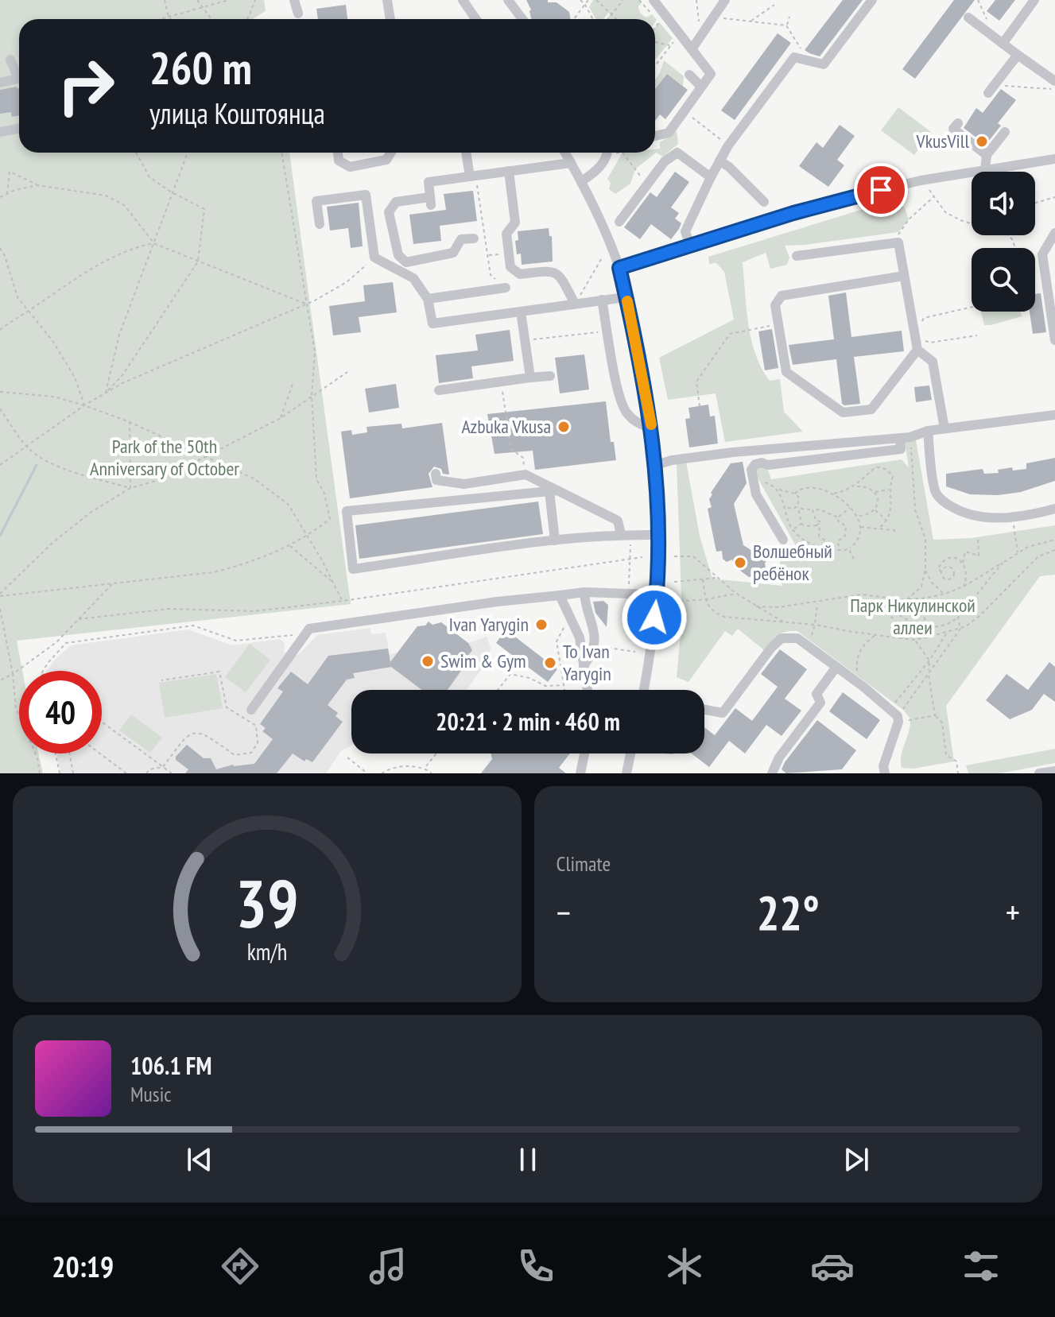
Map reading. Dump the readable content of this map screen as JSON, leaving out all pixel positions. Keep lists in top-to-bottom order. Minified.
{"parks":["Park of the 50th Anniversary of October","Парк Никулинской аллеи"],"places":["VkusVill","Azbuka Vkusa","Волшебный ребёнок","Ivan Yarygin","Swim & Gym","To Ivan Yarygin"],"page":{"turn":["260 m","улица Коштоянца"],"limit":"40","trip":"20:21 · 2 min · 460 m","tile":"Climate","heat":["−","22°","+"],"song":["106.1 FM","Music"],"tabs":"20:19","gauge":["39","km/h"]}}
